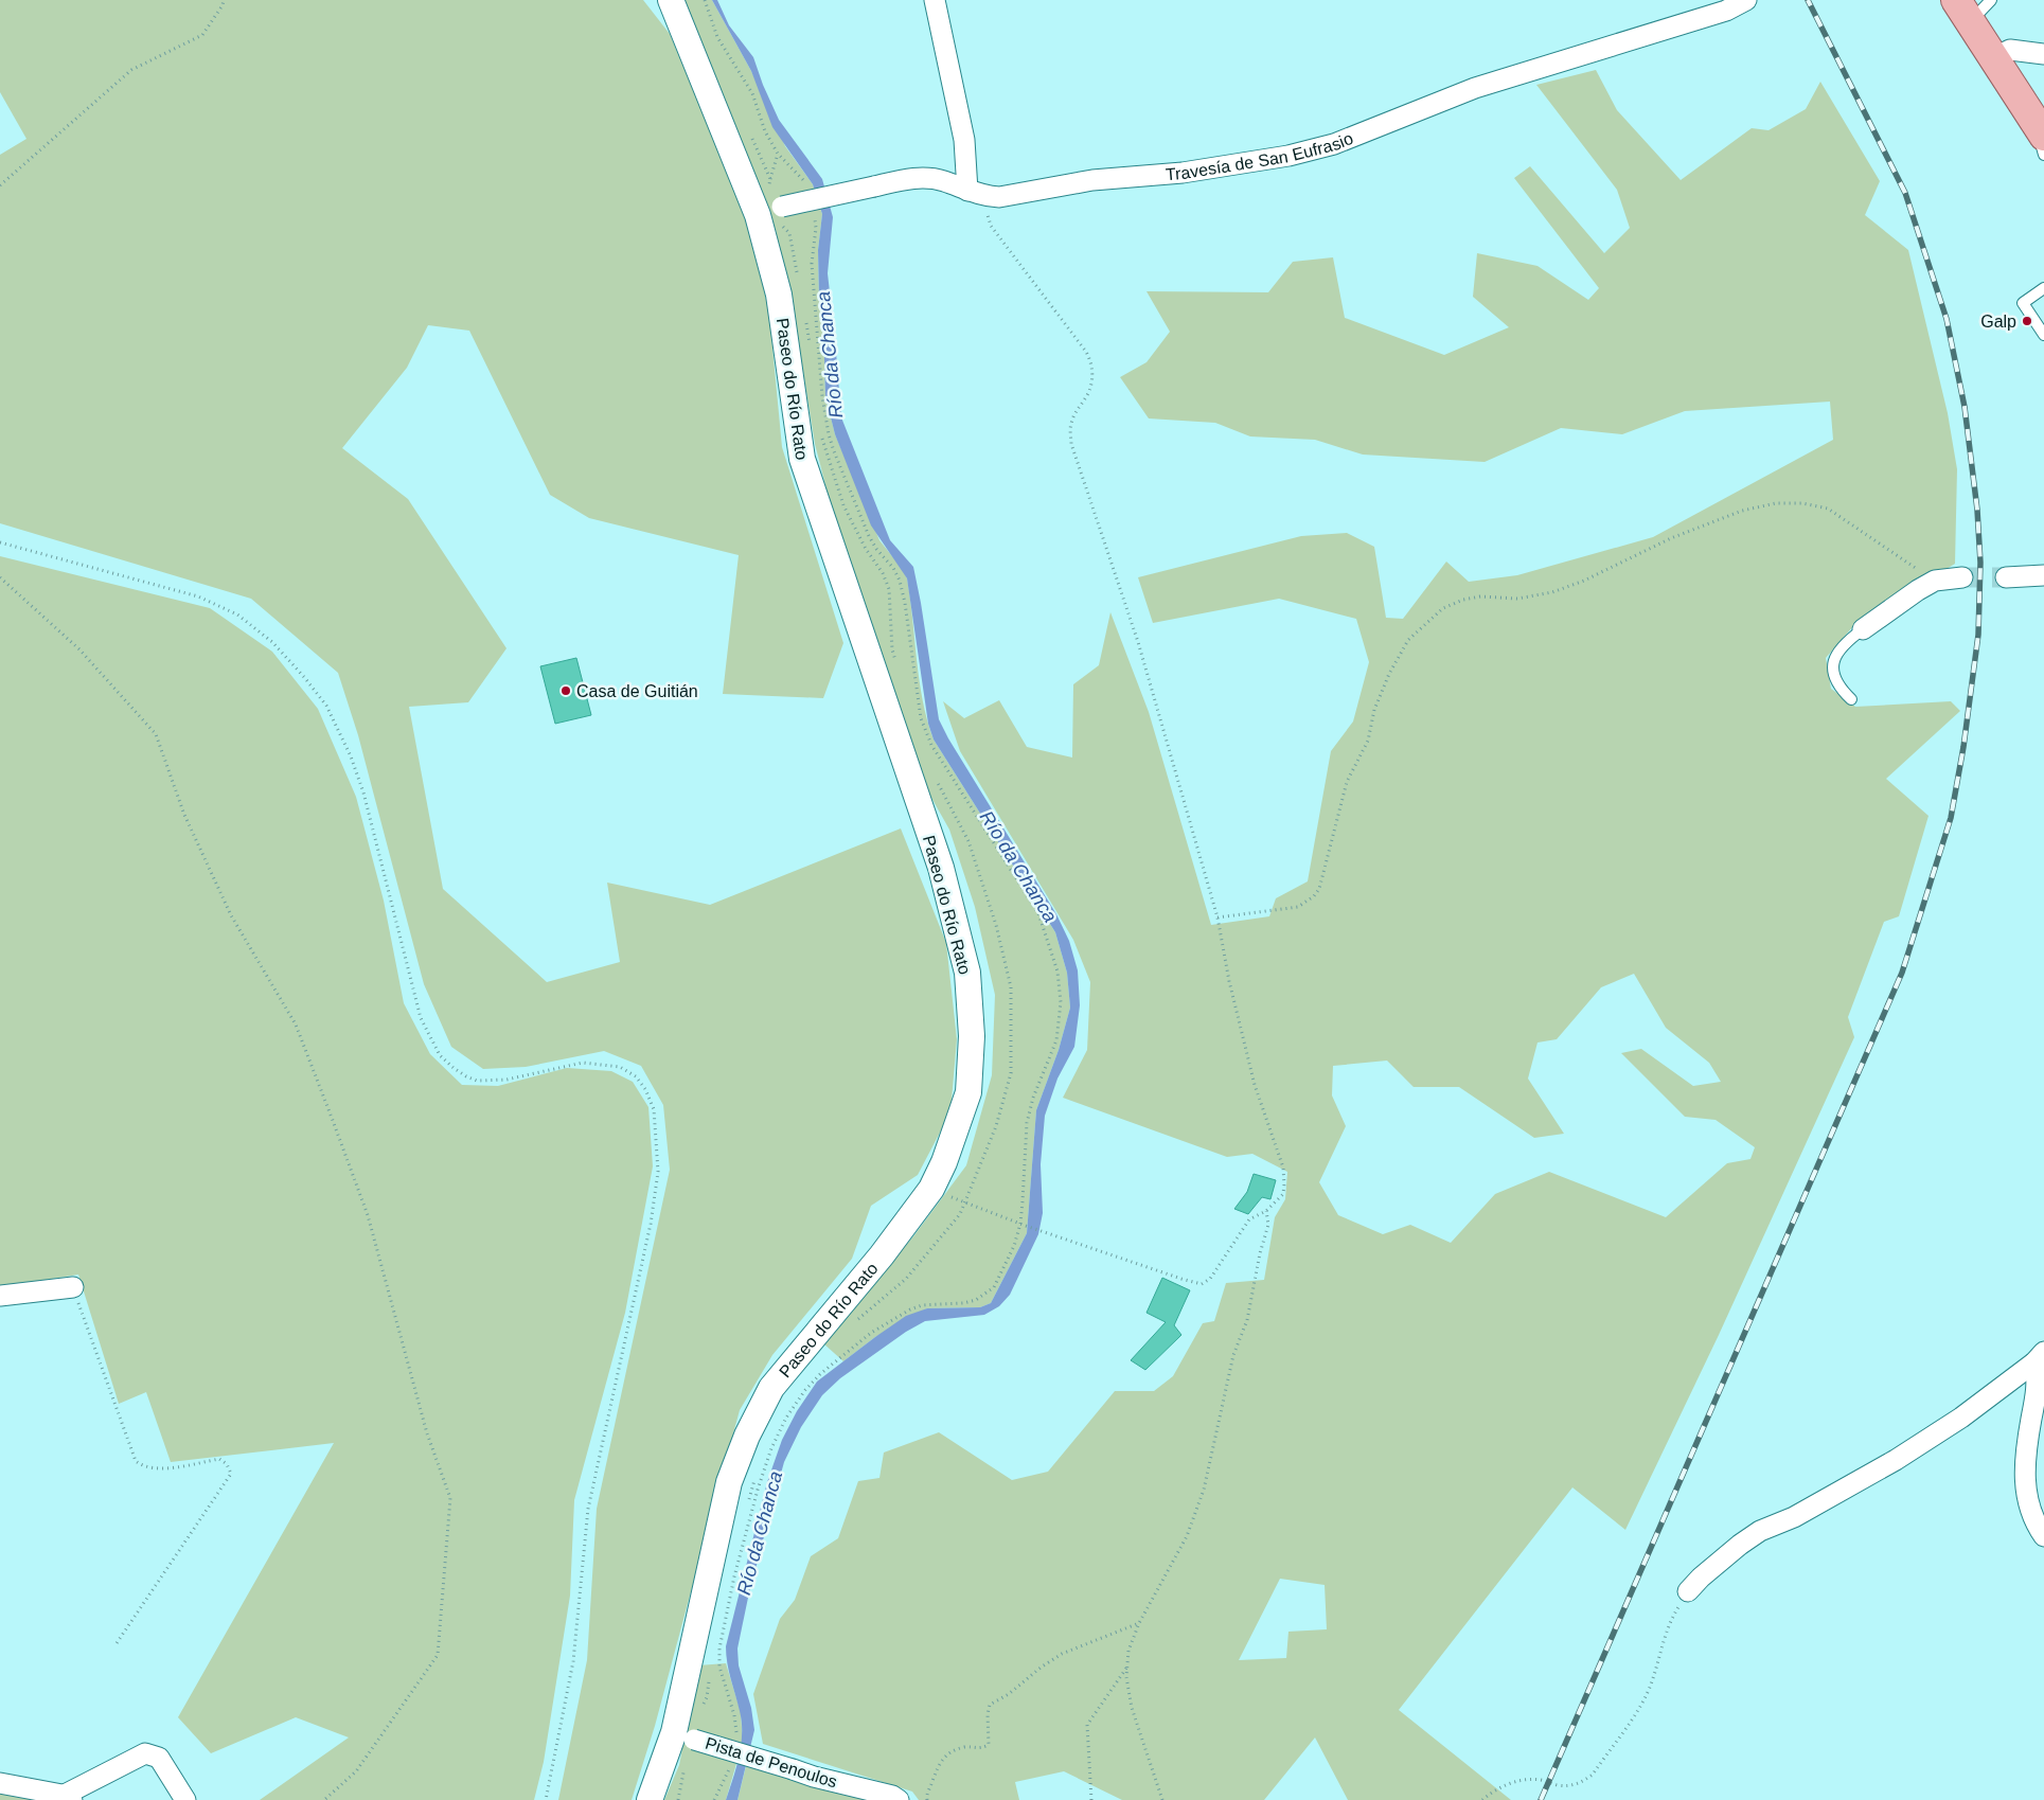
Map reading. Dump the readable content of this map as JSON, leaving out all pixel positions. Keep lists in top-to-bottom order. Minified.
{"streets":{"street":["Travesía de San Eufrasio","Paseo do Río Rato","Pista de Penoulos"]},"crossings":[["Travesía de San Eufrasio","Paseo do Río Rato"],["Paseo do Río Rato","Pista de Penoulos"]],"water":["Río da Chanca"],"places":["Galp","Casa de Guitián"]}
